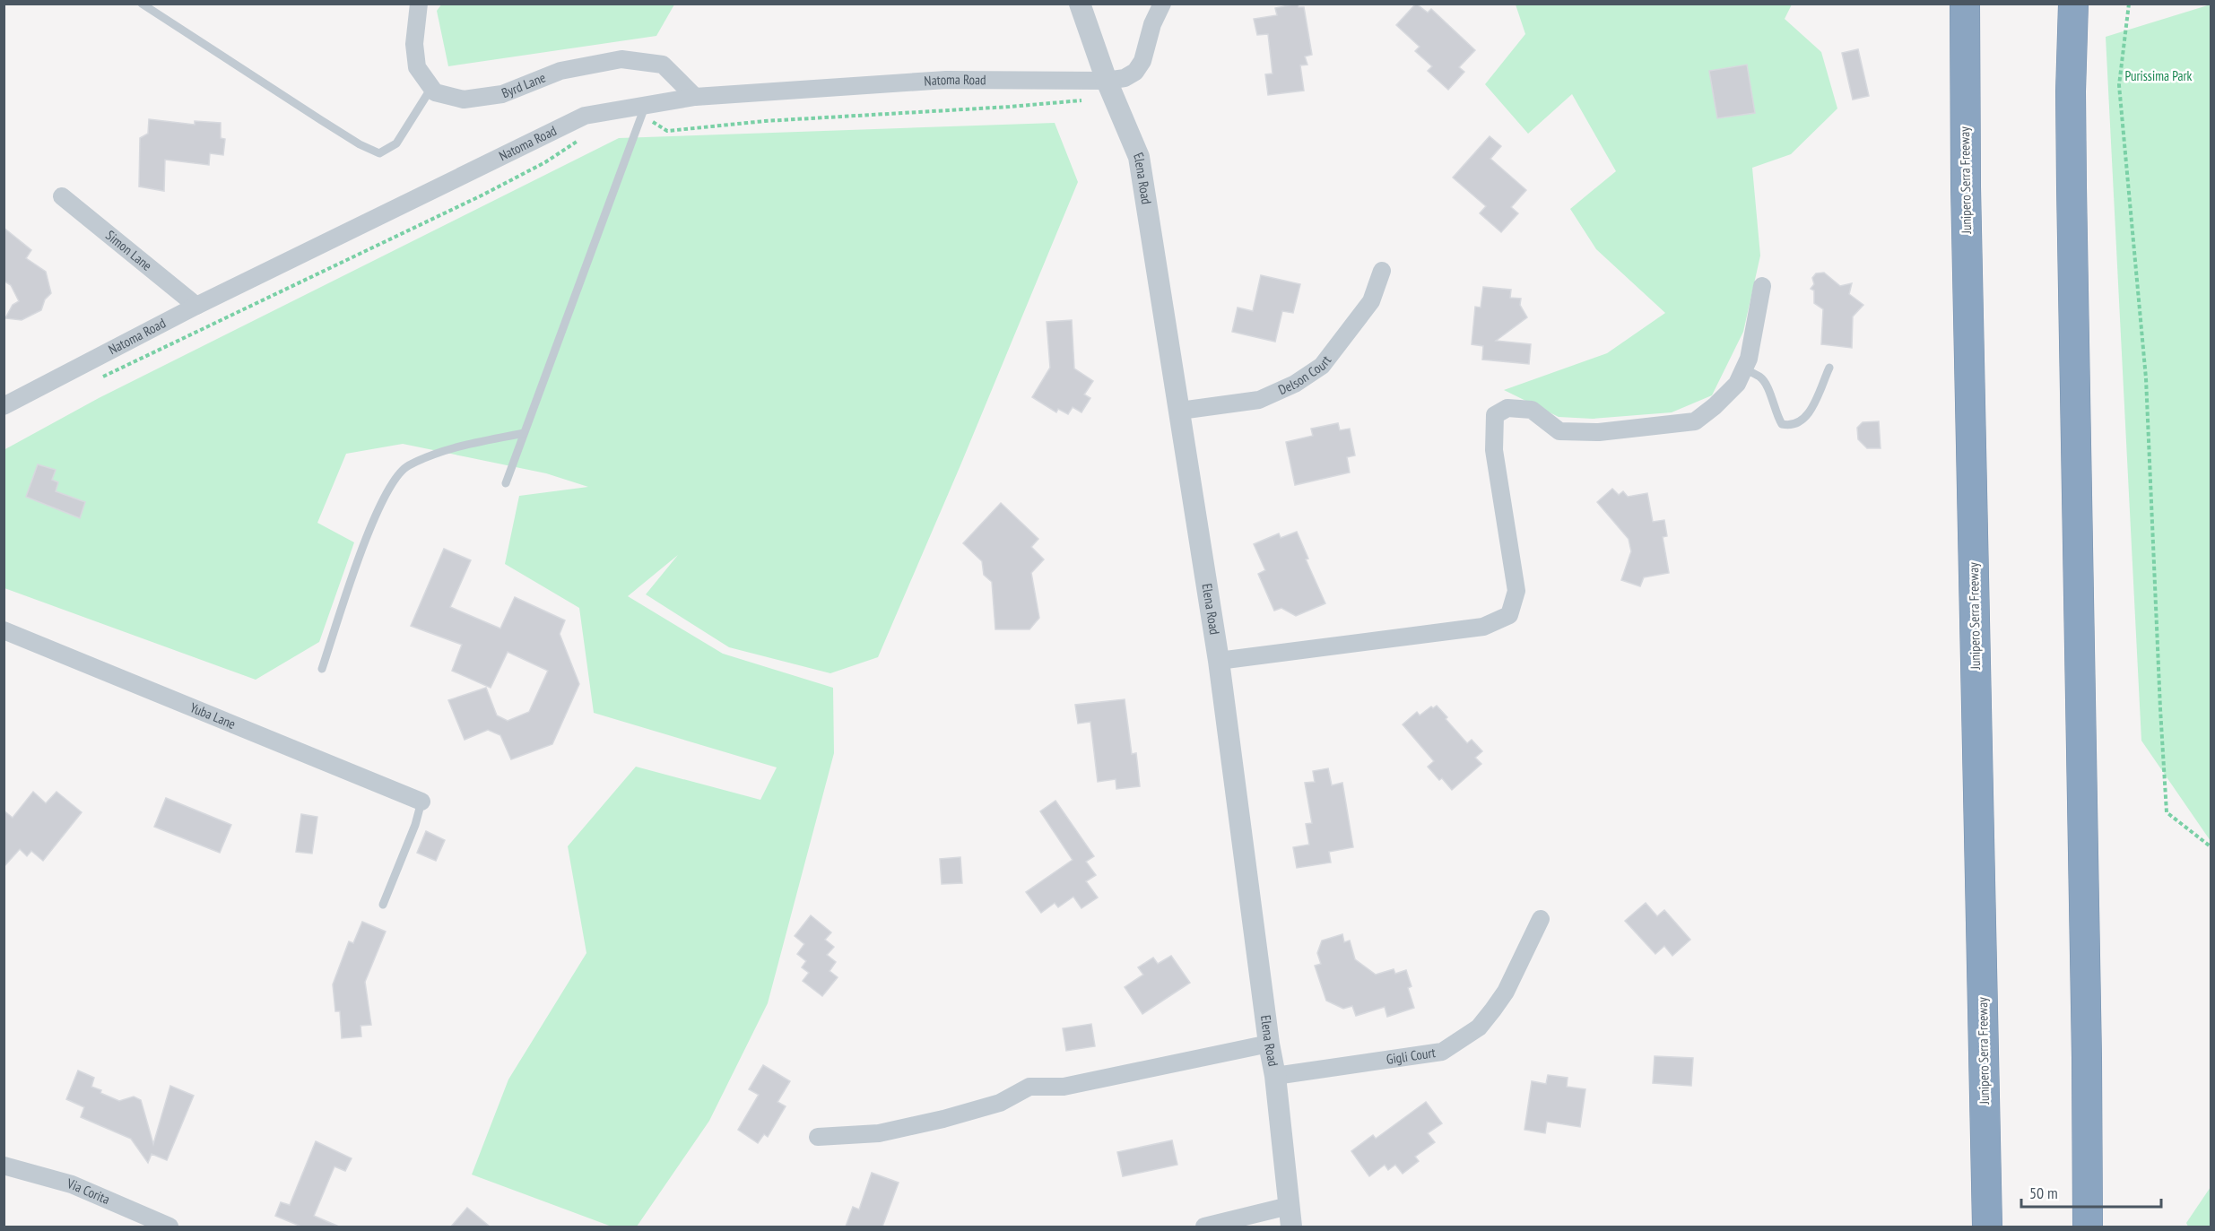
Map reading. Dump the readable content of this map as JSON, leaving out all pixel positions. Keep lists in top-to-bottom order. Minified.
{"streets":{"highway":["Junipero Serra Freeway"],"street":["Natoma Road","Byrd Lane","Elena Road","Simon Lane","Delson Court","Yuba Lane","Gigli Court","Via Corita"]},"crossings":[["Natoma Road","Byrd Lane"],["Natoma Road","Elena Road"],["Natoma Road","Simon Lane"],["Elena Road","Delson Court"],["Elena Road","Gigli Court"]],"parks":["Purissima Park"],"scale_bar":"50 m"}
